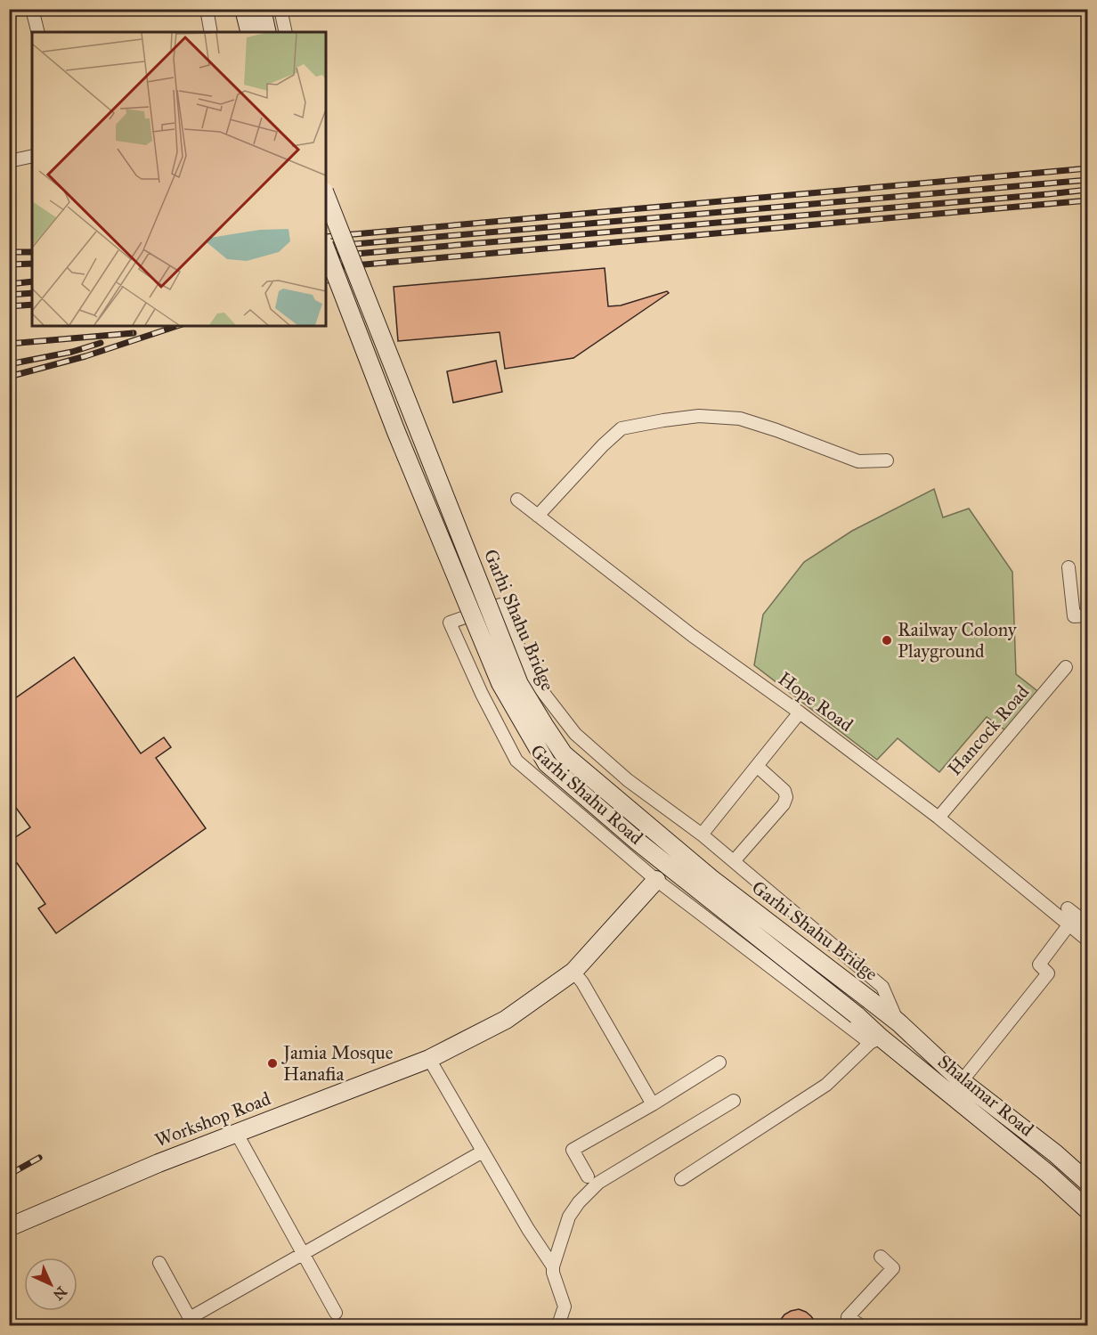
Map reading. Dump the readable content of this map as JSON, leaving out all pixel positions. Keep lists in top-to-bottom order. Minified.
{"streets":{"main road":["Garhi Shahu Bridge","Shalamar Road","Workshop Road"],"street":["Hope Road","Hancock Road","Garhi Shahu Road"]},"crossings":[["Garhi Shahu Bridge","Shalamar Road"],["Hope Road","Hancock Road"],["Garhi Shahu Road","Shalamar Road"],["Garhi Shahu Road","Workshop Road"]],"places":["Railway Colony Playground","Jamia Mosque Hanafia"],"north":"bottom right"}
